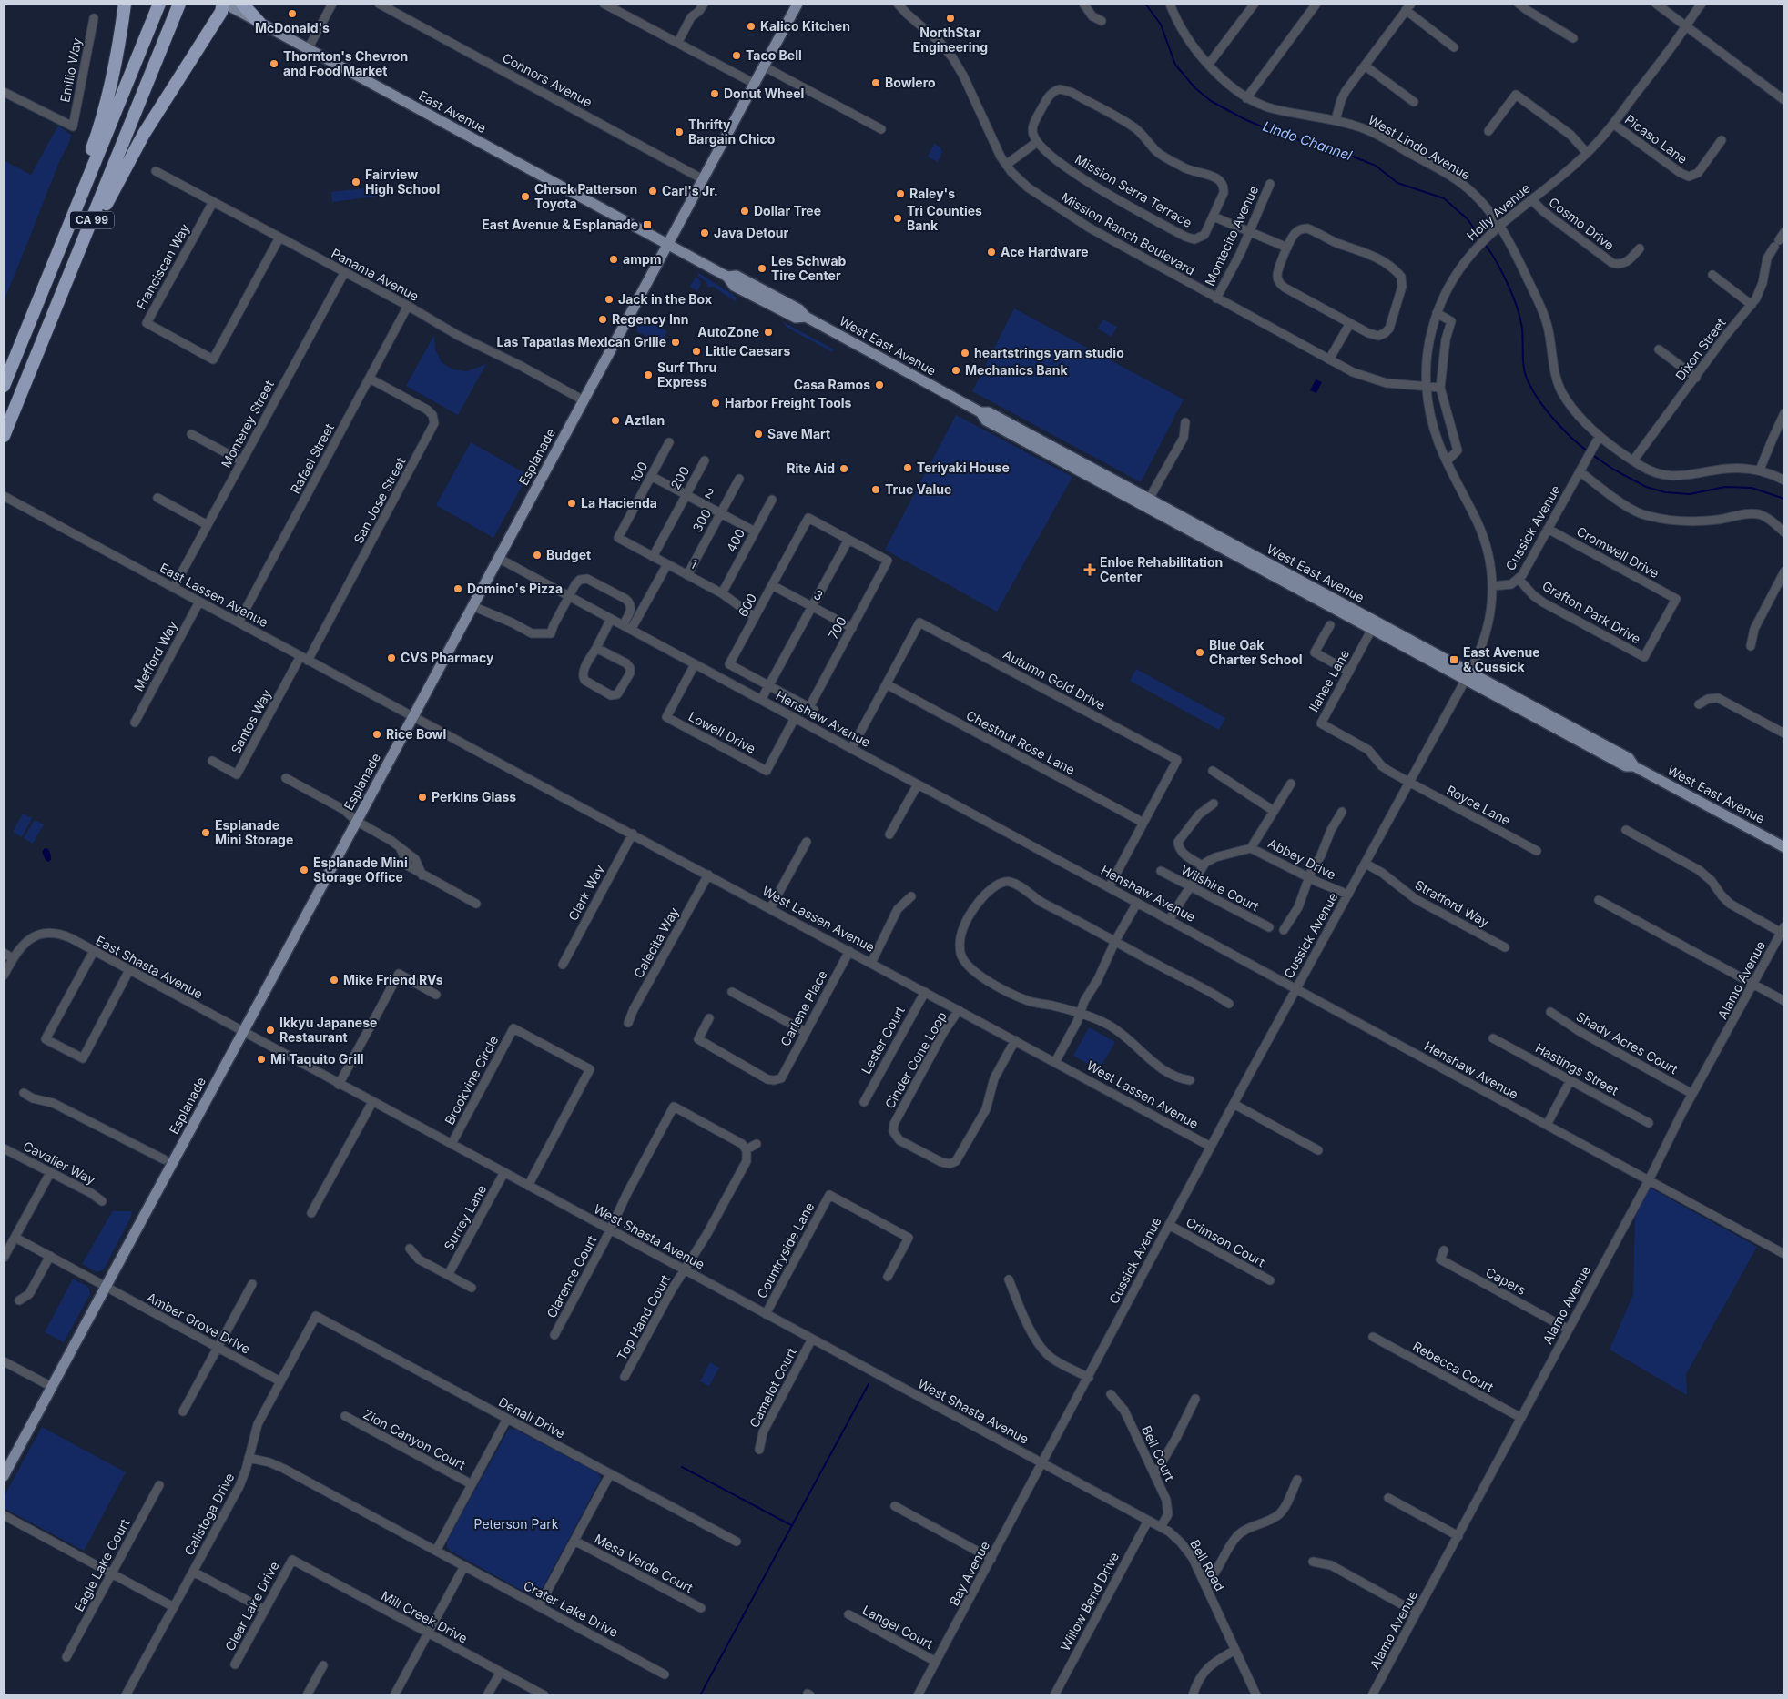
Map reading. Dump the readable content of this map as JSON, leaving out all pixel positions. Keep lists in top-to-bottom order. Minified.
{"streets":{"highway":["CA 99"],"main road":["East Avenue","West East Avenue","Esplanade"],"street":["Emilio Way","Connors Avenue","Picaso Lane","West Lindo Avenue","Mission Serra Terrace","Holly Avenue","Cosmo Drive","Mission Ranch Boulevard","Montecito Avenue","Franciscan Way","Panama Avenue","Dixon Street","Monterey Street","Rafael Street","100","200","2","San Jose Street","300","Cussick Avenue","400","Cromwell Drive","1","East Lassen Avenue","3","600","Grafton Park Drive","700","Mefford Way","Autumn Gold Drive","Ilahee Lane","Henshaw Avenue","Santos Way","Lowell Drive","Chestnut Rose Lane","Royce Lane","Abbey Drive","Wilshire Court","Clark Way","Stratford Way","West Lassen Avenue","Calecita Way","East Shasta Avenue","Alamo Avenue","Carlene Place","Lester Court","Shady Acres Court","Cinder Cone Loop","Hastings Street","Brookvine Circle","Cavalier Way","Surrey Lane","West Shasta Avenue","Crimson Court","Countryside Lane","Clarence Court","Capers","Top Hand Court","Amber Grove Drive","Rebecca Court","Camelot Court","Denali Drive","Zion Canyon Court","Bell Court","Calistoga Drive","Mesa Verde Court","Eagle Lake Court","Bell Road","Bay Avenue","Willow Bend Drive","Clear Lake Drive","Crater Lake Drive","Mill Creek Drive","Langel Court"]},"crossings":[["Connors Avenue","Esplanade"],["East Avenue","West East Avenue"],["East Avenue","Esplanade"],["Picaso Lane","Holly Avenue"],["West Lindo Avenue","Holly Avenue"],["West Lindo Avenue","Dixon Street"],["West Lindo Avenue","Cussick Avenue"],["Holly Avenue","Cosmo Drive"],["Holly Avenue","Mission Ranch Boulevard"],["Holly Avenue","Cussick Avenue"],["Mission Ranch Boulevard","Montecito Avenue"],["Franciscan Way","Panama Avenue"],["Panama Avenue","Monterey Street"],["Panama Avenue","Esplanade"],["Panama Avenue","Rafael Street"],["West East Avenue","Esplanade"],["West East Avenue","Cussick Avenue"],["West East Avenue","Ilahee Lane"],["Monterey Street","East Lassen Avenue"],["Esplanade","East Lassen Avenue"],["Esplanade","Henshaw Avenue"],["Esplanade","West Lassen Avenue"],["Esplanade","East Shasta Avenue"],["Esplanade","West Shasta Avenue"],["Esplanade","Amber Grove Drive"],["Rafael Street","San Jose Street"],["Rafael Street","East Lassen Avenue"],["100","2"],["100","1"],["200","2"],["200","1"],["2","300"],["2","400"],["San Jose Street","East Lassen Avenue"],["San Jose Street","Santos Way"],["300","1"],["Cussick Avenue","Cromwell Drive"],["Cussick Avenue","Grafton Park Drive"],["Cussick Avenue","Ilahee Lane"],["Cussick Avenue","Henshaw Avenue"],["Cussick Avenue","Royce Lane"],["Cussick Avenue","Abbey Drive"],["Cussick Avenue","Stratford Way"],["Cussick Avenue","West Lassen Avenue"],["Cussick Avenue","West Shasta Avenue"],["Cussick Avenue","Crimson Court"],["Cussick Avenue","Bell Road"],["Cussick Avenue","Bay Avenue"],["400","1"],["Cromwell Drive","Grafton Park Drive"],["1","600"],["East Lassen Avenue","Mefford Way"],["East Lassen Avenue","Santos Way"],["East Lassen Avenue","West Lassen Avenue"],["3","600"],["3","700"],["600","700"],["Autumn Gold Drive","Henshaw Avenue"],["Autumn Gold Drive","Chestnut Rose Lane"],["Ilahee Lane","Royce Lane"],["Henshaw Avenue","Lowell Drive"],["Henshaw Avenue","Alamo Avenue"],["Clark Way","West Lassen Avenue"],["West Lassen Avenue","Calecita Way"],["West Lassen Avenue","Carlene Place"],["West Lassen Avenue","Lester Court"],["West Lassen Avenue","Cinder Cone Loop"],["East Shasta Avenue","West Shasta Avenue"],["Alamo Avenue","Shady Acres Court"],["Alamo Avenue","Capers"],["Alamo Avenue","Rebecca Court"],["Brookvine Circle","West Shasta Avenue"],["Surrey Lane","West Shasta Avenue"],["West Shasta Avenue","Countryside Lane"],["West Shasta Avenue","Clarence Court"],["West Shasta Avenue","Top Hand Court"],["West Shasta Avenue","Camelot Court"],["West Shasta Avenue","Bell Road"],["West Shasta Avenue","Bay Avenue"],["Clarence Court","Top Hand Court"],["Amber Grove Drive","Calistoga Drive"],["Denali Drive","Calistoga Drive"],["Bell Court","Bell Road"],["Bell Road","Bay Avenue"],["Bell Road","Willow Bend Drive"],["Bay Avenue","Langel Court"],["Clear Lake Drive","Mill Creek Drive"]],"water":["Lindo Channel"],"parks":["Peterson Park"],"places":{"other":["McDonald's","NorthStar Engineering","Kalico Kitchen","Taco Bell","Thornton's Chevron and Food Market","Bowlero","Donut Wheel","Thrifty Bargain Chico","Fairview High School","Carl's Jr.","Raley's","Chuck Patterson Toyota","Dollar Tree","Tri Counties Bank","Java Detour","Ace Hardware","ampm","Les Schwab Tire Center","Jack in the Box","Regency Inn","AutoZone","Las Tapatias Mexican Grille","Little Caesars","heartstrings yarn studio","Mechanics Bank","Surf Thru Express","Casa Ramos","Harbor Freight Tools","Aztlan","Save Mart","Teriyaki House","Rite Aid","True Value","La Hacienda","Budget","Domino's Pizza","Blue Oak Charter School","CVS Pharmacy","Rice Bowl","Perkins Glass","Esplanade Mini Storage","Esplanade Mini Storage Office","Mike Friend RVs","Ikkyu Japanese Restaurant","Mi Taquito Grill"],"transit":["East Avenue & Esplanade","East Avenue & Cussick"],"health":["Enloe Rehabilitation Center"]}}
